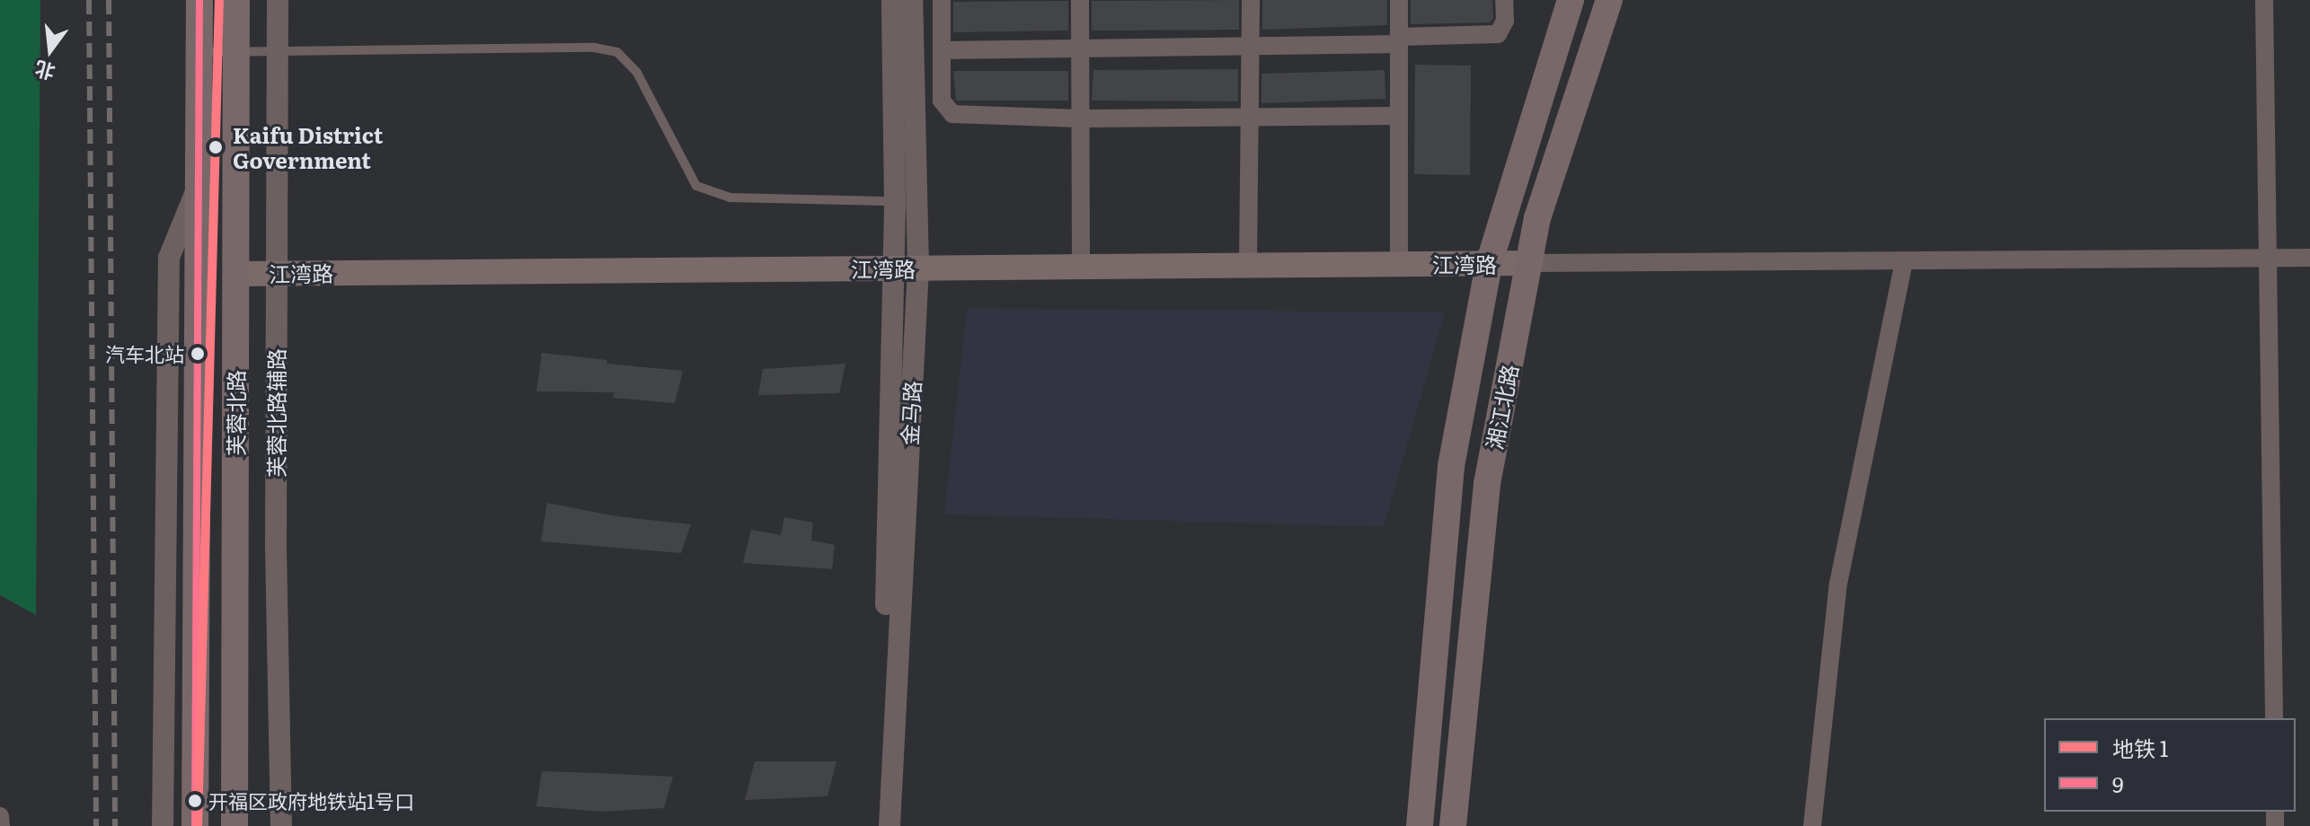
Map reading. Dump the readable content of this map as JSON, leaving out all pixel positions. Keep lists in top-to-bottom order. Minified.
{"streets":{"main road":["江湾路","湘江北路","芙蓉北路"],"street":["芙蓉北路辅路","金马路"]},"crossings":[["江湾路","湘江北路"],["江湾路","芙蓉北路"],["江湾路","芙蓉北路辅路"],["江湾路","金马路"]],"places":["Kaifu District Government","汽车北站","开福区政府地铁站1号口"],"lines":["metro line 1","transit line 9"],"legend":["地铁 1","9"],"north":"bottom"}
